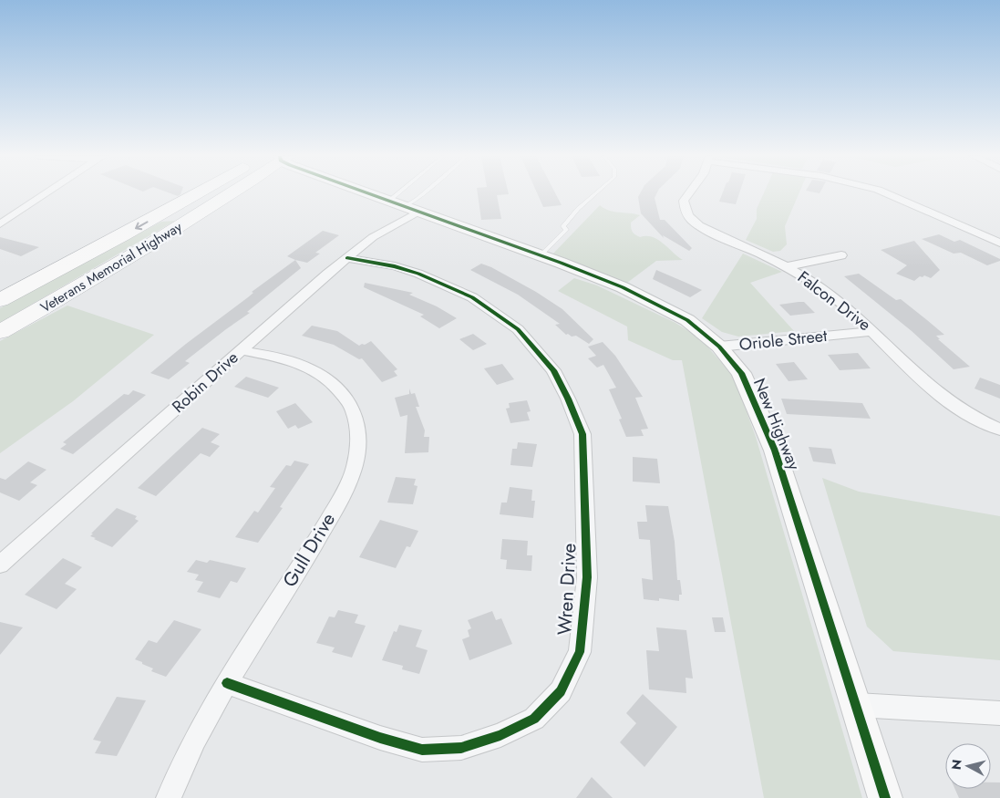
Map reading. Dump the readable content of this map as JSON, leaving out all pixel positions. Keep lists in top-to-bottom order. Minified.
{"streets":{"highway":["Veterans Memorial Highway"],"street":["Falcon Drive","Oriole Street","Robin Drive","New Highway","Gull Drive","Wren Drive"]},"crossings":[["Falcon Drive","Oriole Street"],["Oriole Street","New Highway"],["Robin Drive","New Highway"],["Robin Drive","Gull Drive"],["Robin Drive","Wren Drive"],["Gull Drive","Wren Drive"]],"north":"left"}
